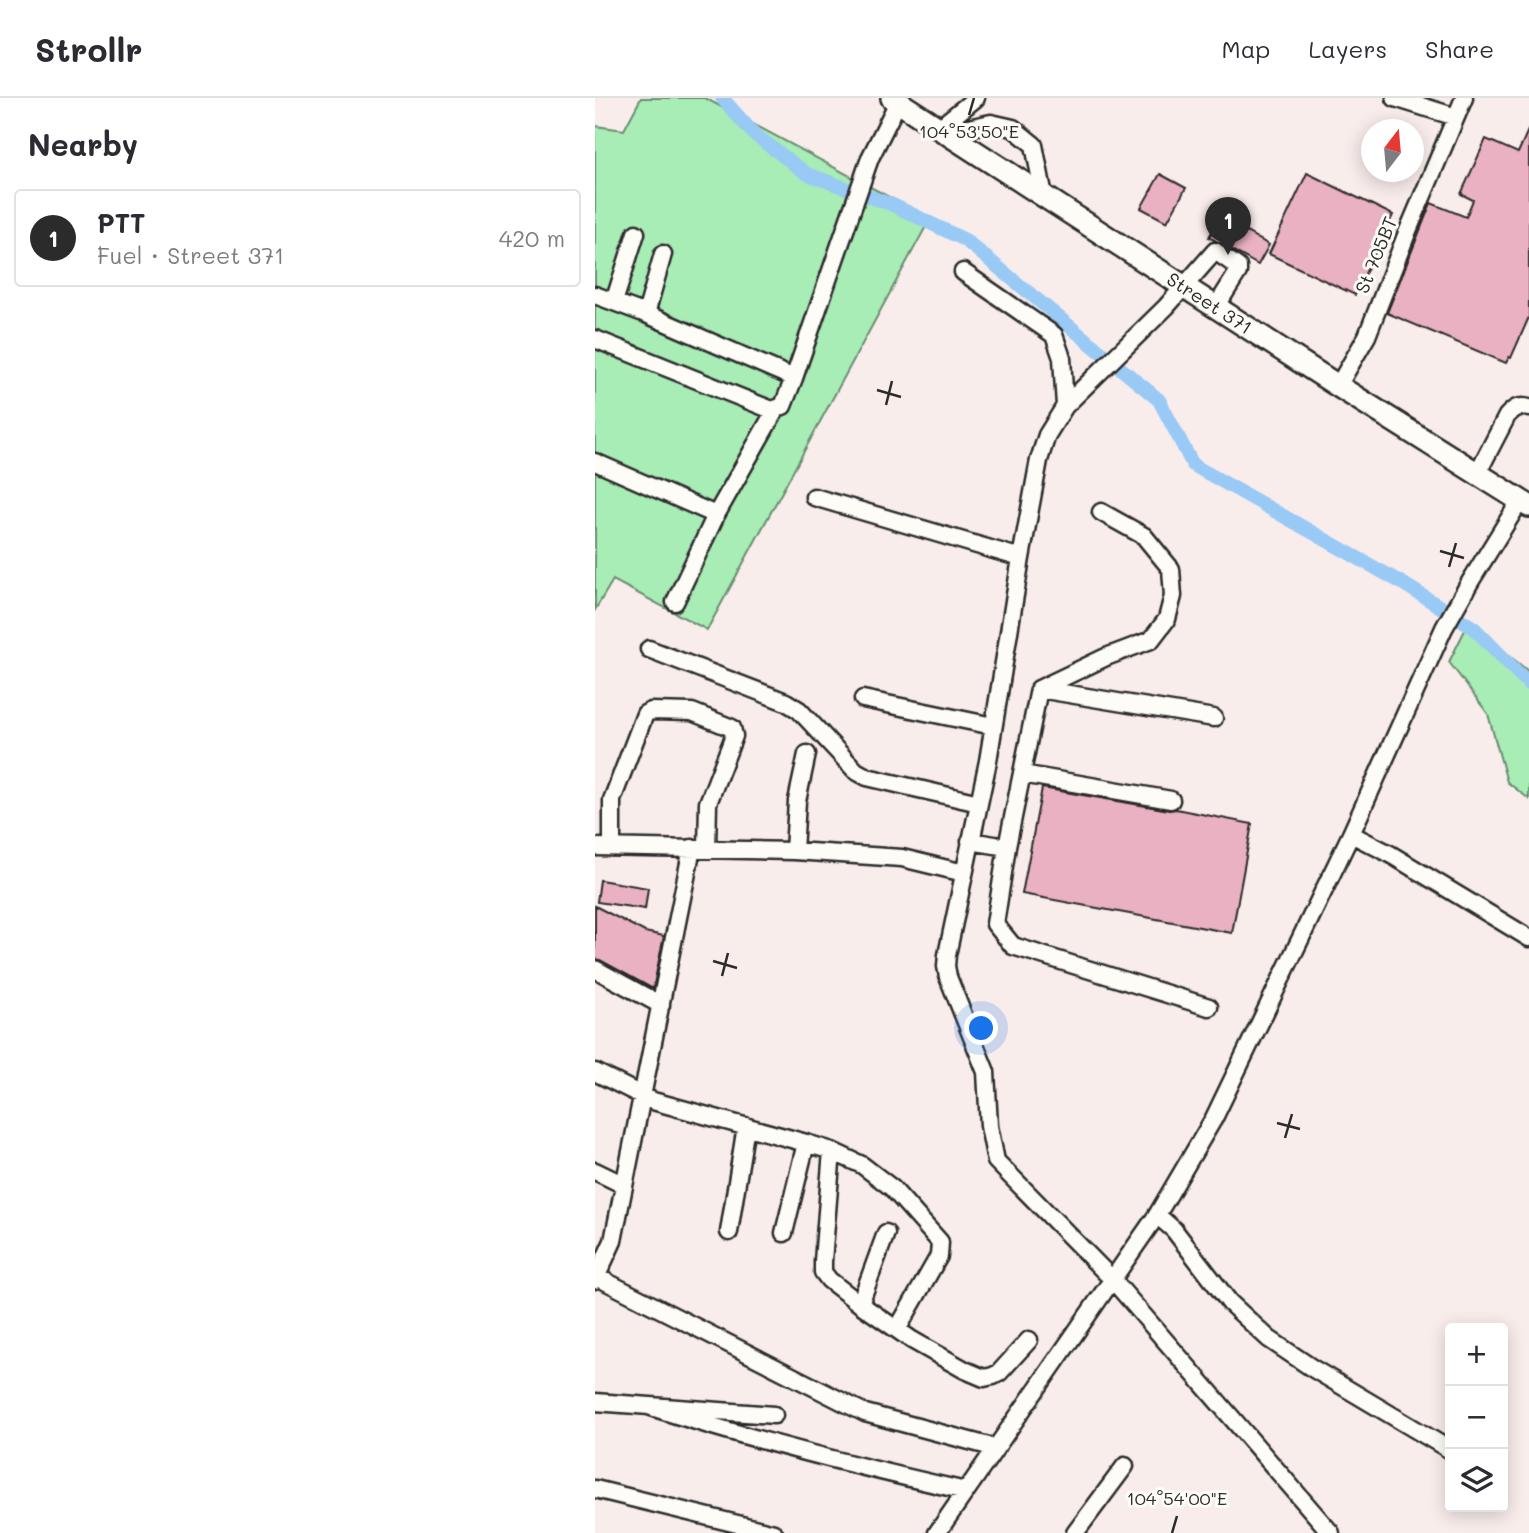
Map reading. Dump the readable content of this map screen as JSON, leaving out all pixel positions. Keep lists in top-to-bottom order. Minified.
{"streets":{"main road":["Street 371"],"street":["St 705BT"]},"crossings":[["St 705BT","Street 371"]],"north":"top","page":{"header":"Strollr","nav":["Map","Layers","Share"],"heading":"Nearby","list":[{"mark":"1","name":"PTT","note":"Fuel · Street 371","value":"420 m"}],"pins":"1","map_buttons":["+","−"]},"coordinates":["104°53'50\"E","104°54'00\"E"]}
